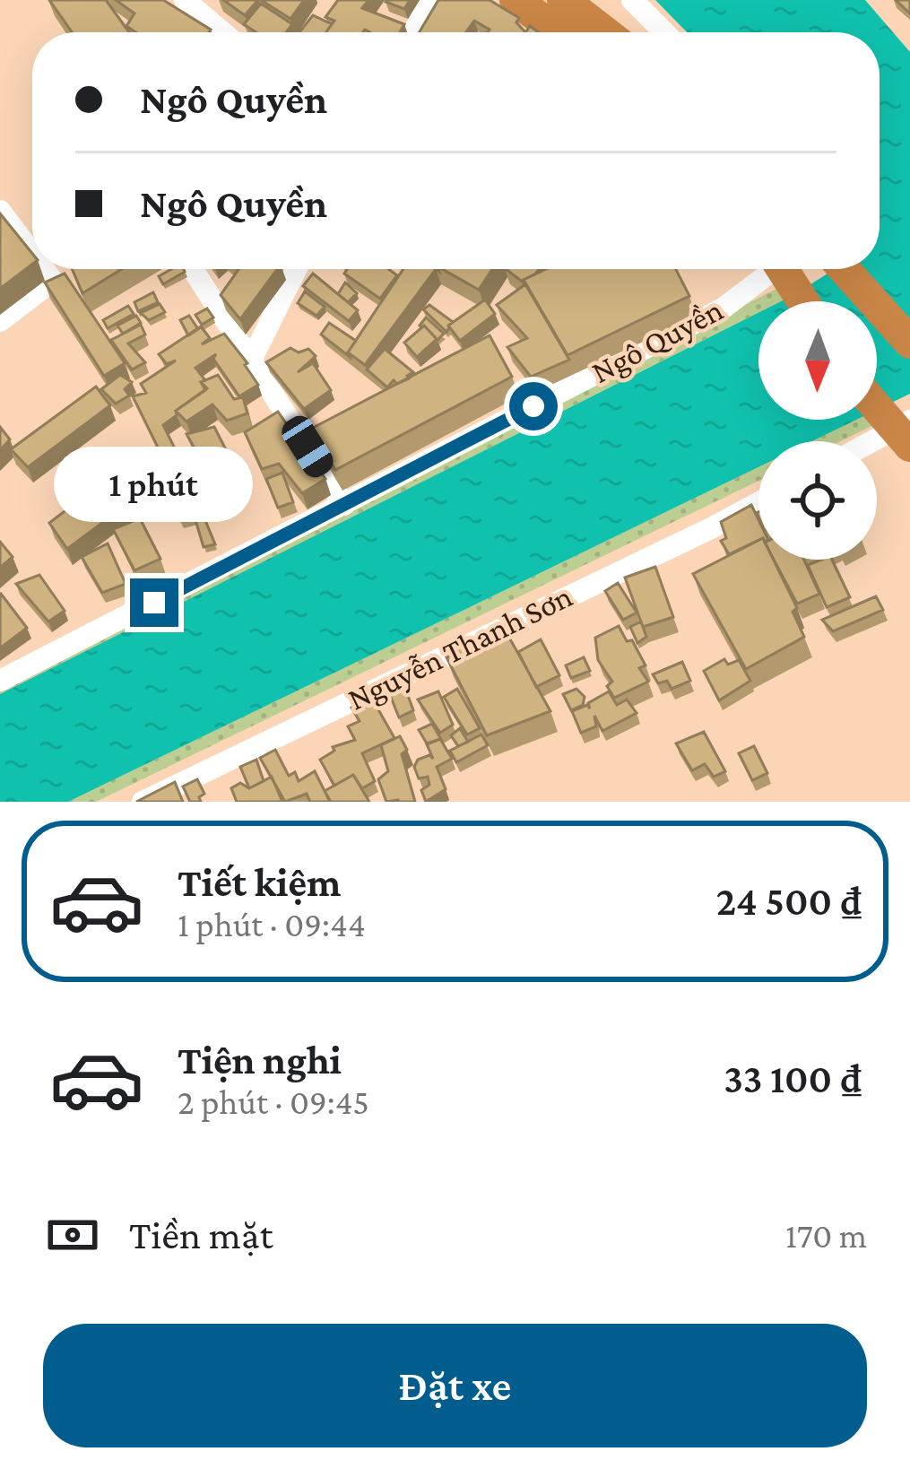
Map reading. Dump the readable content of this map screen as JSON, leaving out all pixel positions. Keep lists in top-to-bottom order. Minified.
{"streets":{"street":["Ngô Quyền","Nguyễn Thanh Sơn"]},"north":"bottom","page":{"banner":["Ngô Quyền","Ngô Quyền"],"bubble":"1 phút","list":[{"name":"Tiết kiệm","note":"1 phút · 09:44","value":"24 500 ₫"},{"name":"Tiện nghi","note":"2 phút · 09:45","value":"33 100 ₫"}],"pay":["Tiền mặt","170 m"],"buttons":"Đặt xe"}}
